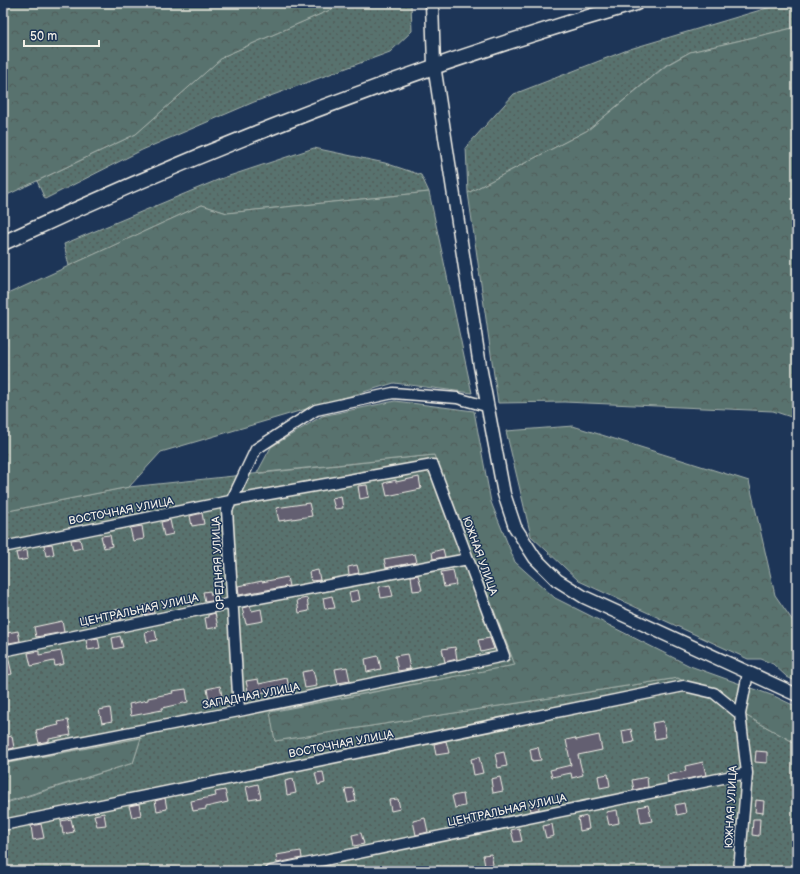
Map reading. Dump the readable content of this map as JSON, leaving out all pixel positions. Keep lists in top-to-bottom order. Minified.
{"streets":{"street":["ВОСТОЧНАЯ УЛИЦА","ЮЖНАЯ УЛИЦА","СРЕДНЯЯ УЛИЦА","ЦЕНТРАЛЬНАЯ УЛИЦА","ЗАПАДНАЯ УЛИЦА"]},"crossings":[["ВОСТОЧНАЯ УЛИЦА","ЮЖНАЯ УЛИЦА"],["ВОСТОЧНАЯ УЛИЦА","СРЕДНЯЯ УЛИЦА"],["ЮЖНАЯ УЛИЦА","ЦЕНТРАЛЬНАЯ УЛИЦА"],["ЮЖНАЯ УЛИЦА","ЗАПАДНАЯ УЛИЦА"],["СРЕДНЯЯ УЛИЦА","ЦЕНТРАЛЬНАЯ УЛИЦА"],["СРЕДНЯЯ УЛИЦА","ЗАПАДНАЯ УЛИЦА"]],"scale_bar":"50 m"}
